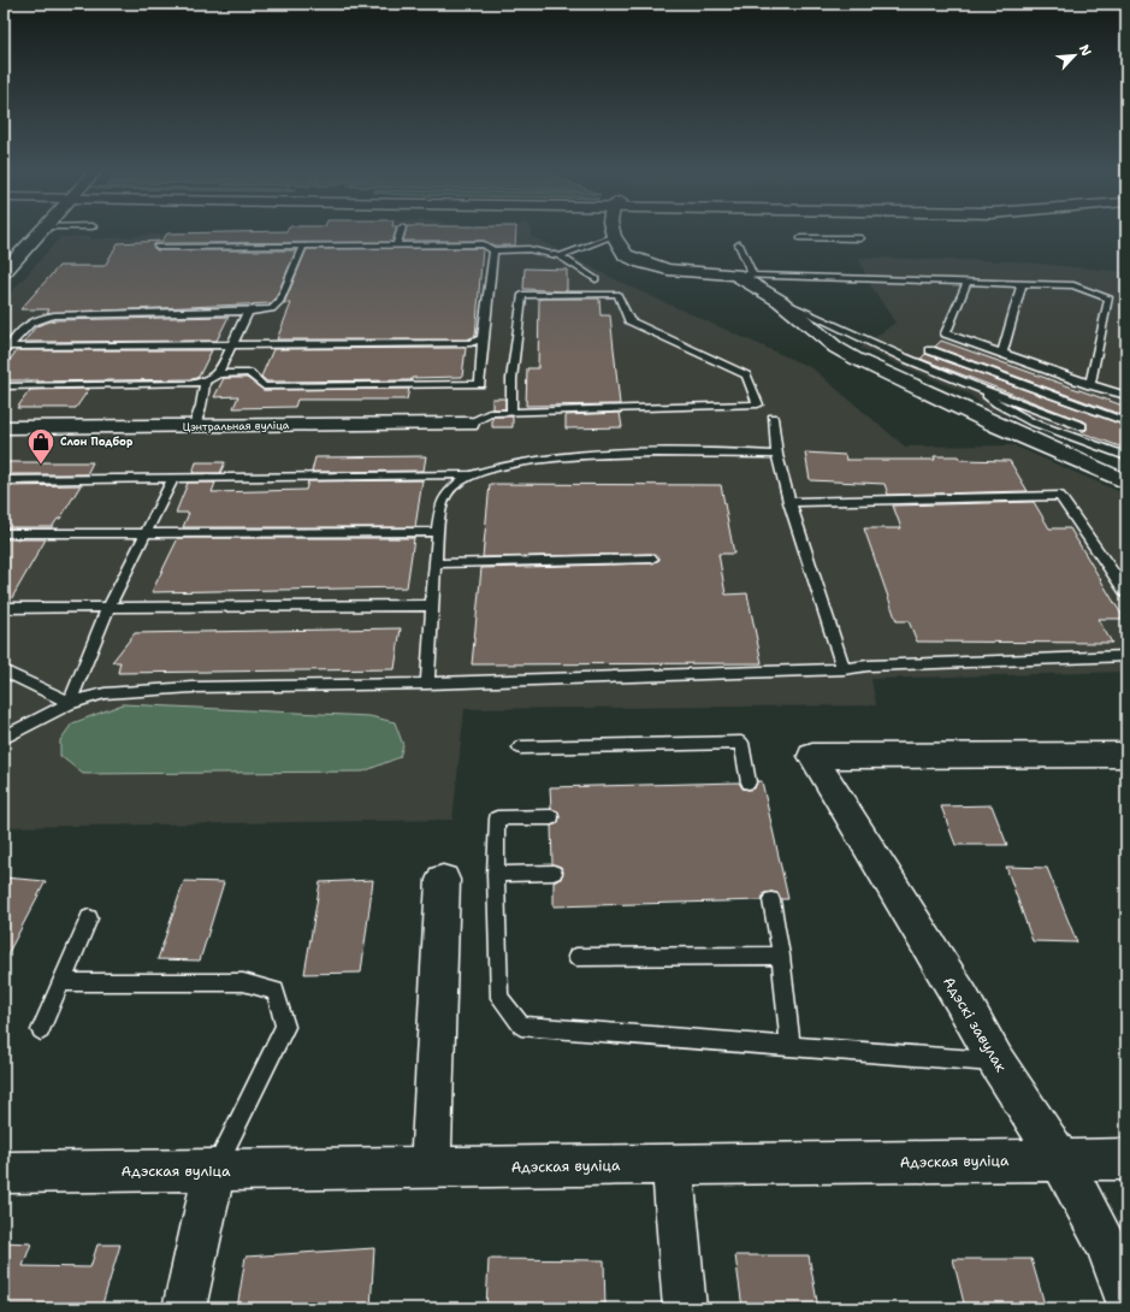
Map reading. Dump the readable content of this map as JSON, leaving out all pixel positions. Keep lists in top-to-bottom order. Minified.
{"streets":{"street":["Цэнтральная вуліца","Адэскі завулак","Адэская вуліца"]},"crossings":[["Адэскі завулак","Адэская вуліца"]],"places":{"shop":["Слон Подбор"]},"north":"top right"}
